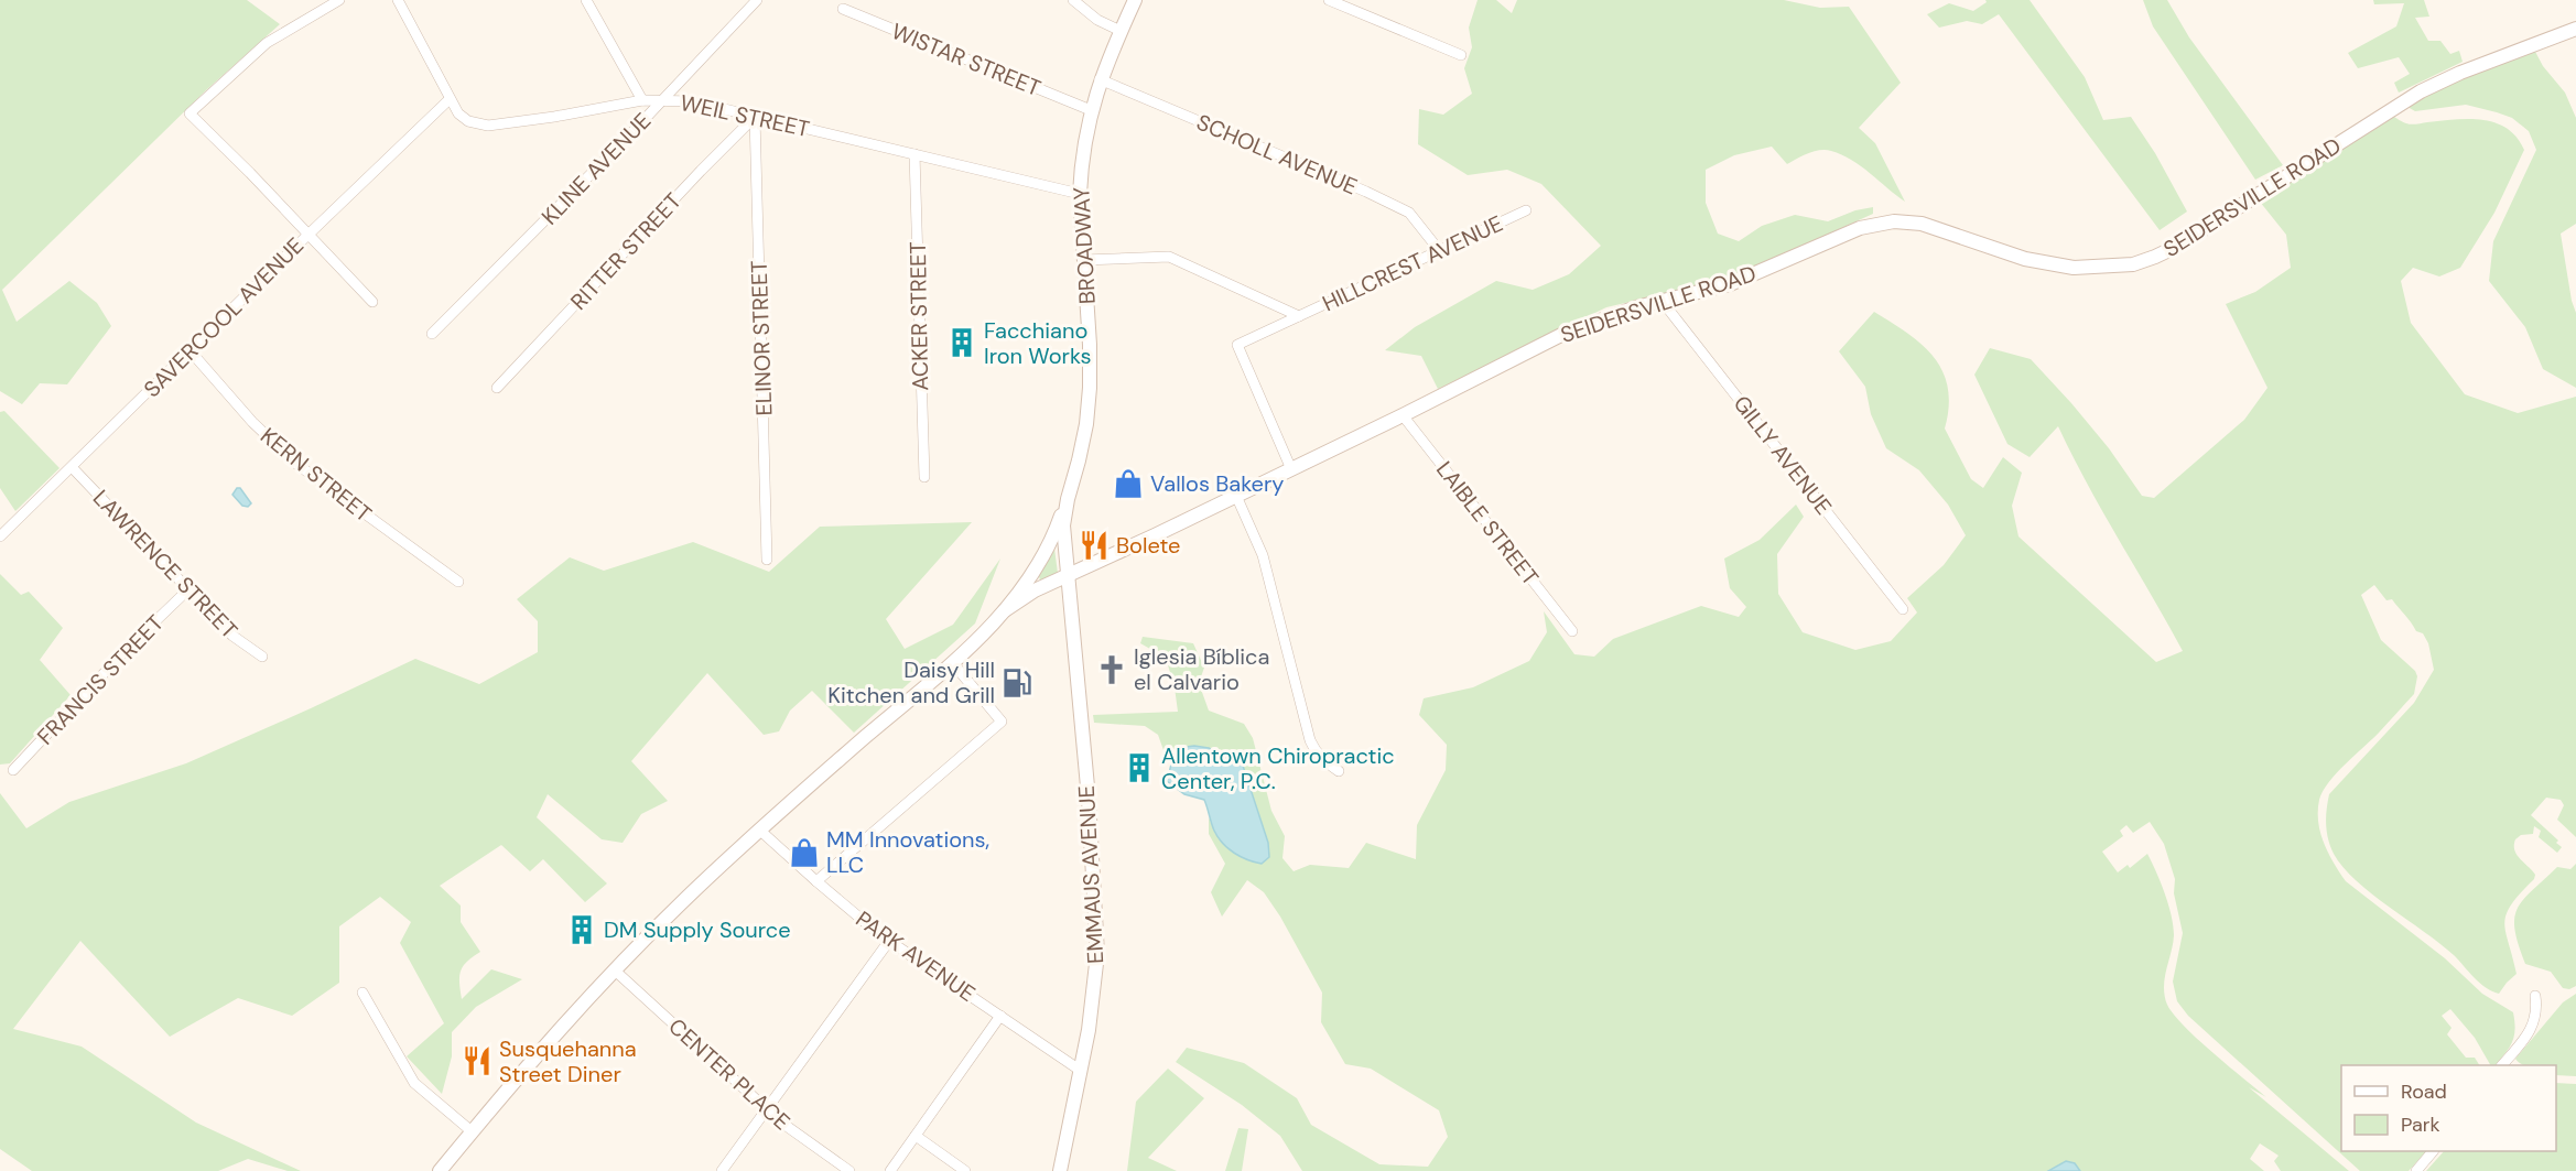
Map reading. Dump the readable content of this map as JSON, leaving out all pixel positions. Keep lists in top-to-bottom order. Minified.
{"streets":{"main road":["SEIDERSVILLE ROAD","BROADWAY","EMMAUS AVENUE"],"street":["WISTAR STREET","WEIL STREET","SCHOLL AVENUE","KLINE AVENUE","RITTER STREET","HILLCREST AVENUE","ACKER STREET","SAVERCOOL AVENUE","ELINOR STREET","GILLY AVENUE","KERN STREET","LAIBLE STREET","LAWRENCE STREET","FRANCIS STREET","PARK AVENUE","CENTER PLACE"]},"crossings":[["WISTAR STREET","BROADWAY"],["WEIL STREET","KLINE AVENUE"],["WEIL STREET","BROADWAY"],["WEIL STREET","RITTER STREET"],["WEIL STREET","ACKER STREET"],["WEIL STREET","SAVERCOOL AVENUE"],["WEIL STREET","ELINOR STREET"],["SCHOLL AVENUE","BROADWAY"],["SCHOLL AVENUE","HILLCREST AVENUE"],["SEIDERSVILLE ROAD","BROADWAY"],["SEIDERSVILLE ROAD","HILLCREST AVENUE"],["SEIDERSVILLE ROAD","GILLY AVENUE"],["SEIDERSVILLE ROAD","LAIBLE STREET"],["SEIDERSVILLE ROAD","EMMAUS AVENUE"],["BROADWAY","EMMAUS AVENUE"],["RITTER STREET","ELINOR STREET"],["SAVERCOOL AVENUE","KERN STREET"],["SAVERCOOL AVENUE","LAWRENCE STREET"],["LAWRENCE STREET","FRANCIS STREET"],["EMMAUS AVENUE","PARK AVENUE"]],"places":{"building":["Facchiano Iron Works","Allentown Chiropractic Center, P.C.","DM Supply Source"],"shop":["Vallos Bakery","MM Innovations, LLC"],"restaurant":["Bolete","Susquehanna Street Diner"],"church":["Iglesia Bíblica el Calvario"],"fuel station":["Daisy Hill Kitchen and Grill"]},"legend":["Road","Park"]}
